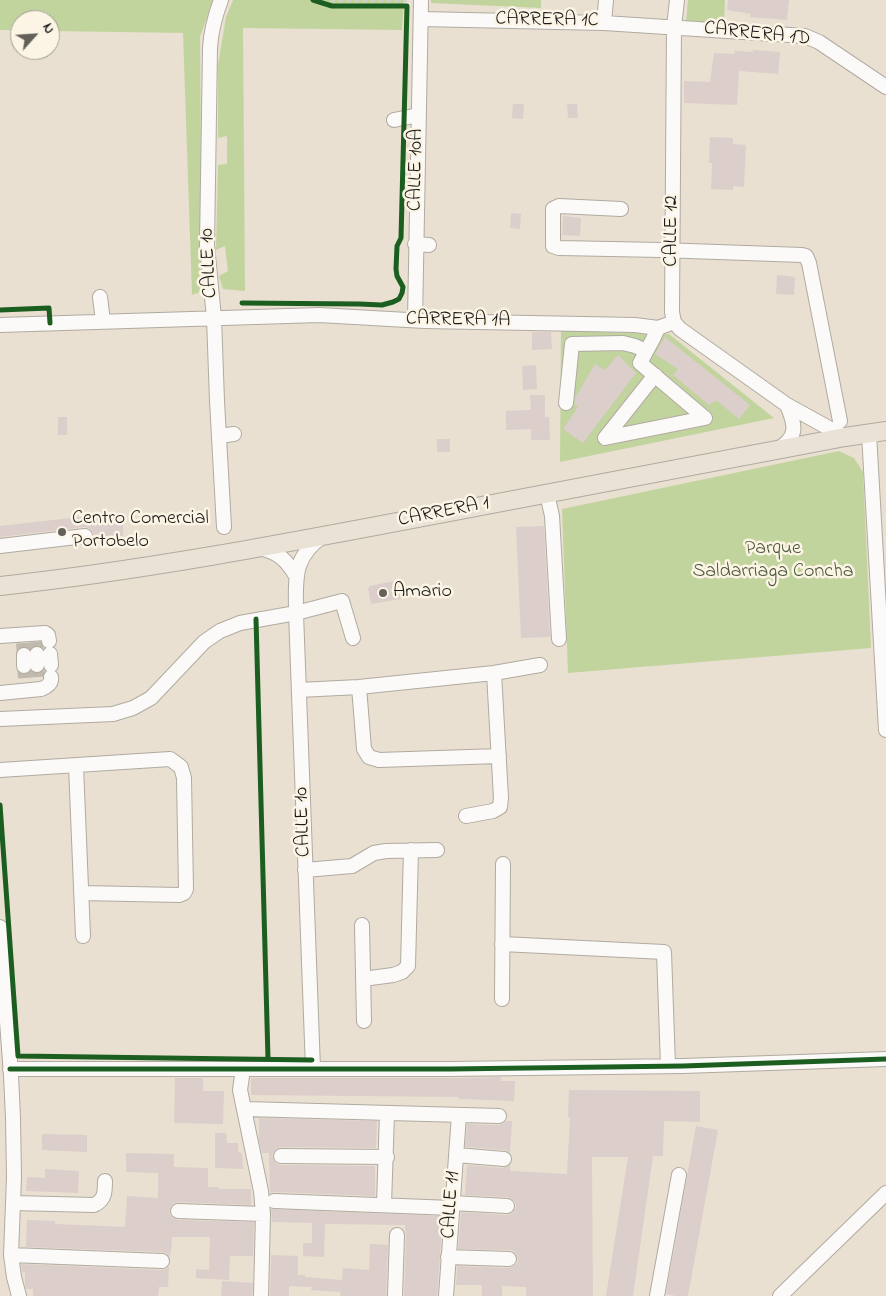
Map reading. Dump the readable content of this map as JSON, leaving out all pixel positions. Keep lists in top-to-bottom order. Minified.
{"streets":{"main road":["CARRERA 1"],"street":["CARRERA 1C","CARRERA 1D","CALLE 10A","CALLE 12","CALLE 10","CARRERA 1A","CALLE 11"]},"crossings":[["CARRERA 1C","CARRERA 1D"],["CARRERA 1C","CALLE 10A"],["CARRERA 1C","CALLE 12"],["CARRERA 1D","CALLE 12"],["CALLE 10A","CARRERA 1A"],["CALLE 12","CARRERA 1A"],["CALLE 10","CARRERA 1A"]],"parks":["Parque Saldarriaga Concha"],"places":["Centro Comercial Portobelo","Amario"],"north":"top right"}
